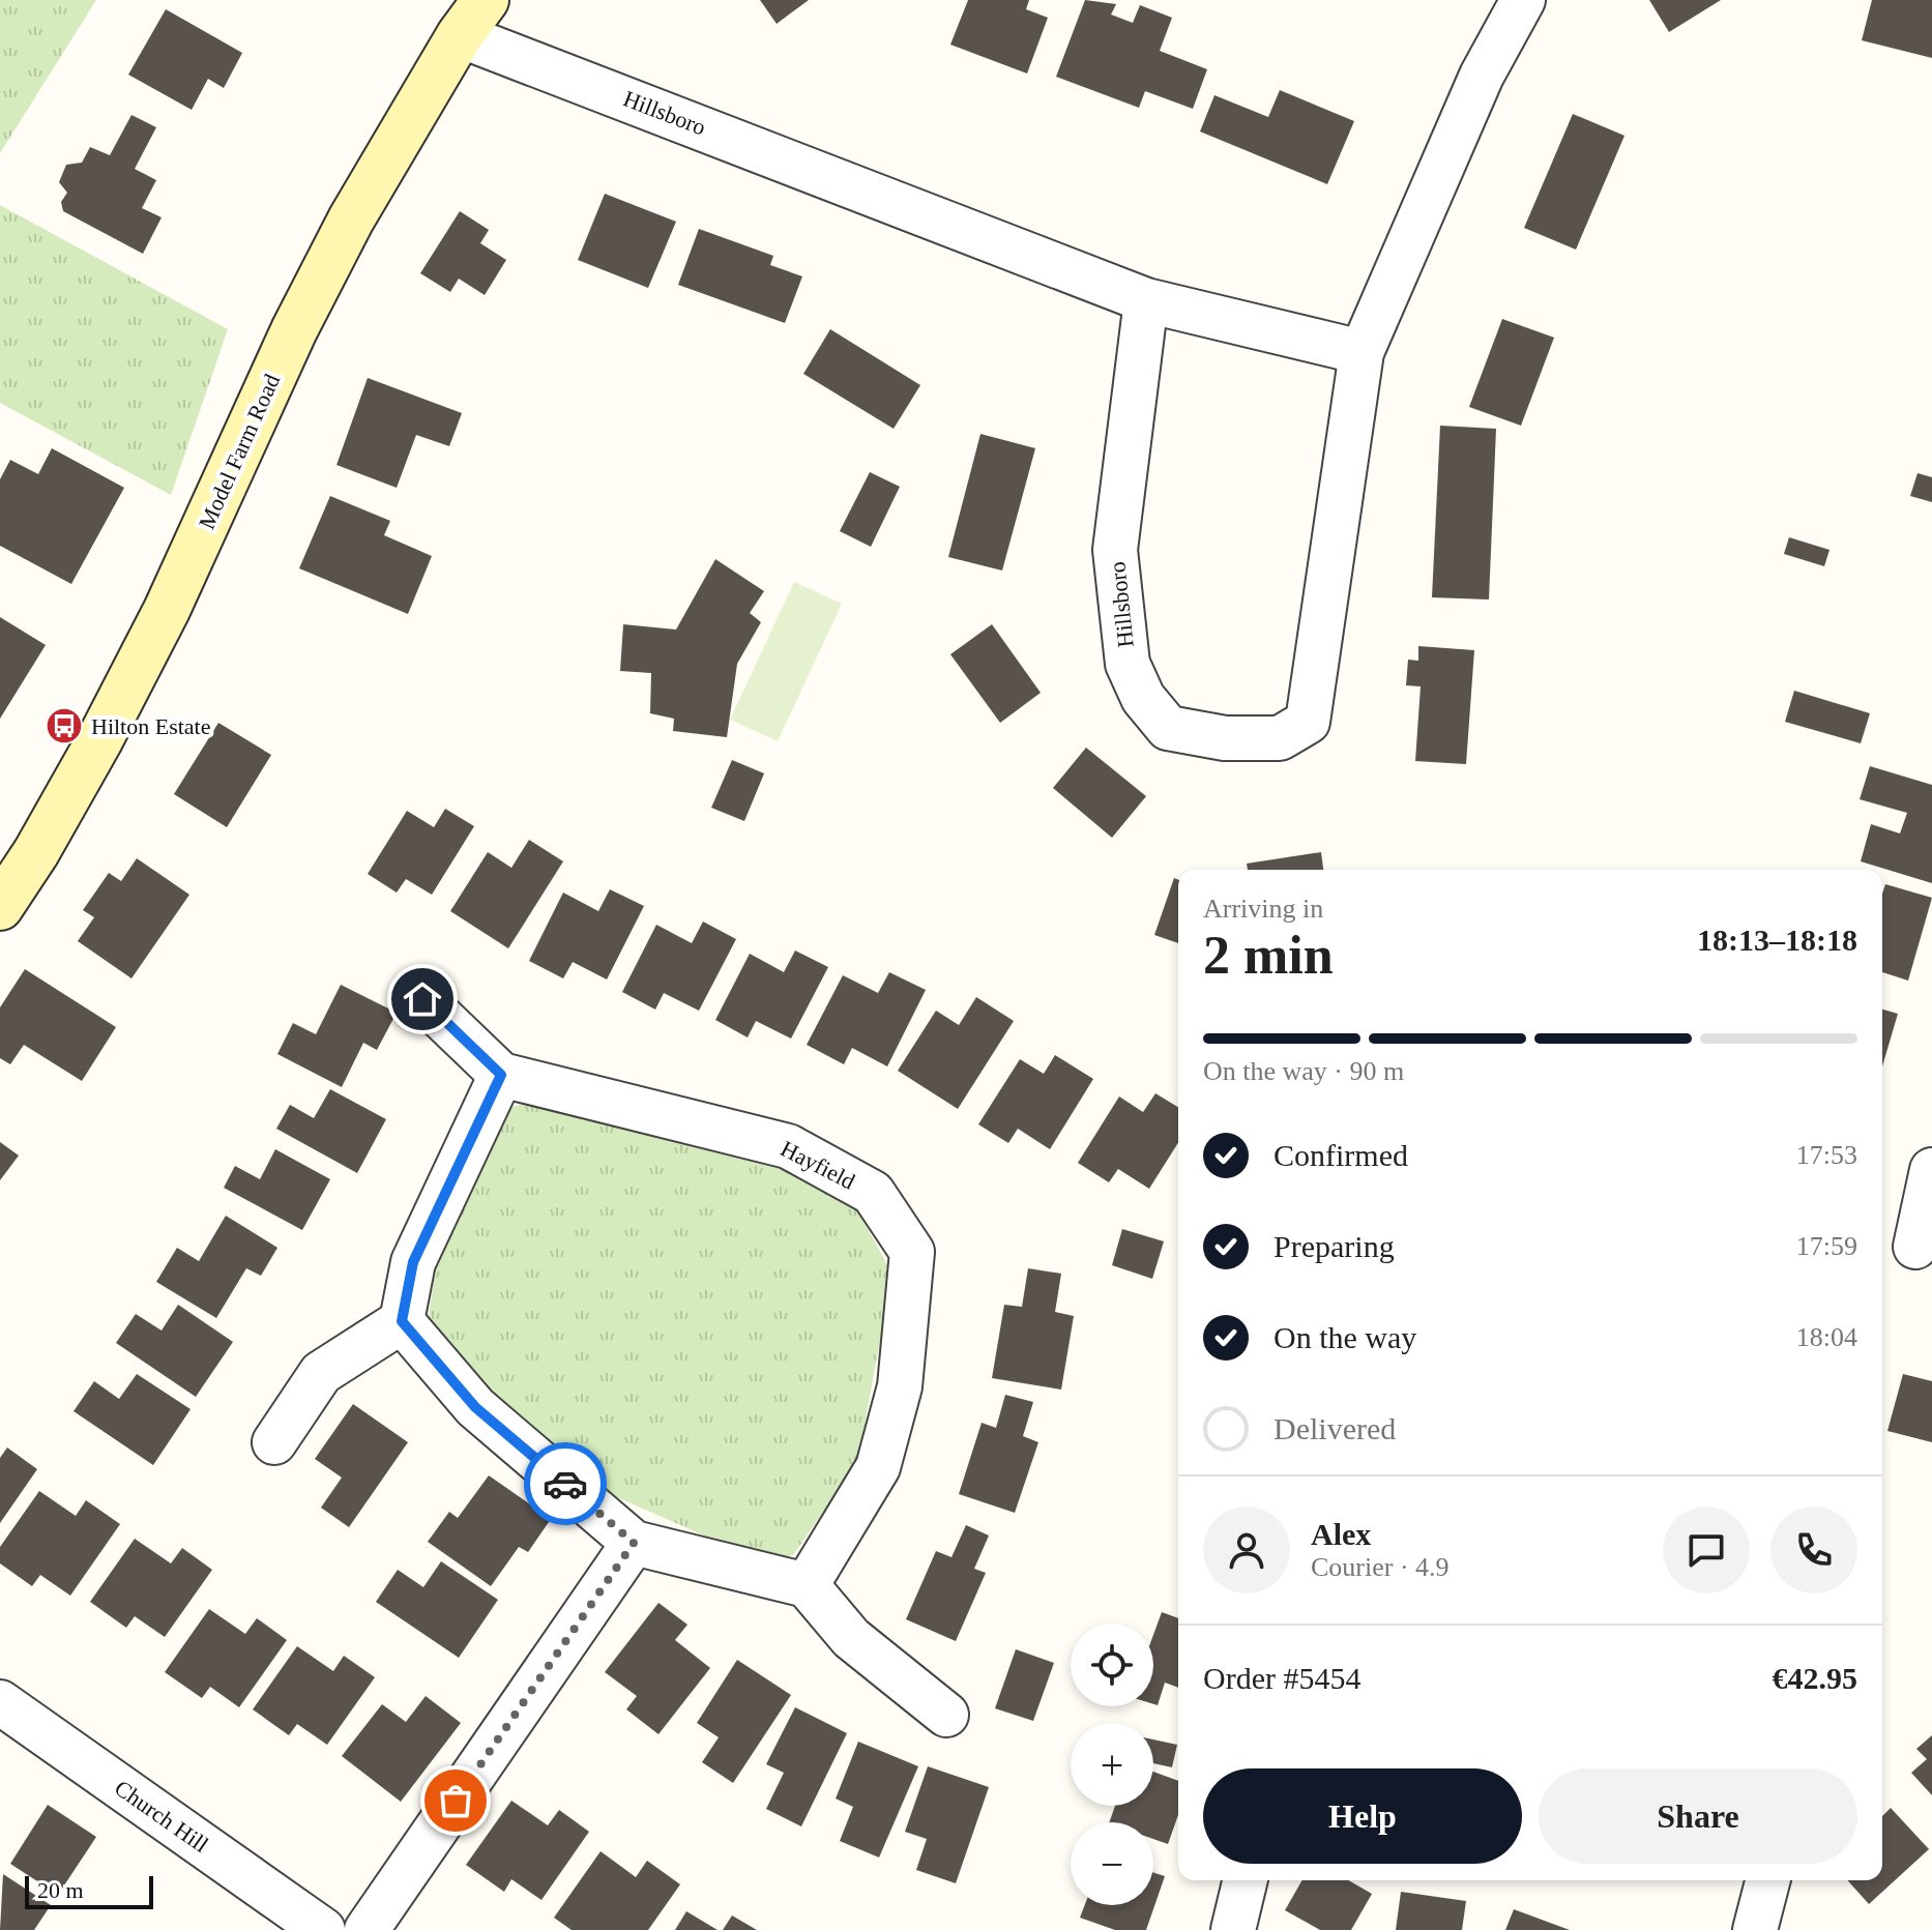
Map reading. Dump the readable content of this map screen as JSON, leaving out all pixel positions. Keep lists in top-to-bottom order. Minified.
{"streets":{"main road":["Model Farm Road"],"street":["Hillsboro","Hayfield","Church Hill"]},"crossings":[["Hillsboro","Model Farm Road"]],"places":{"bus stop":["Hilton Estate"]},"scale_bar":"20 m","page":{"heading":["2 min","Arriving in","18:13–18:18"],"panel":["Alex","Courier · 4.9","Order #5454","€42.95"],"bar":"On the way · 90 m","list":[["Confirmed","17:53"],["Preparing","17:59"],["On the way","18:04"],"Delivered"],"map_buttons":["+","−"],"buttons":["Help","Share"],"scale":"20 m"}}
